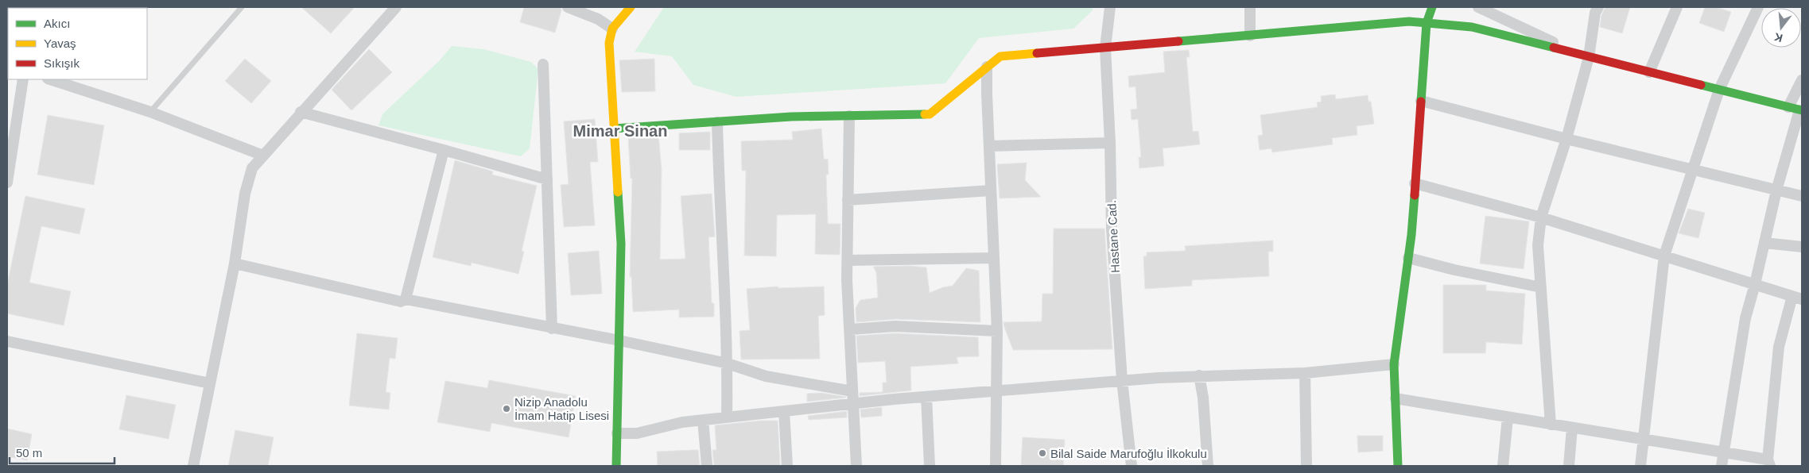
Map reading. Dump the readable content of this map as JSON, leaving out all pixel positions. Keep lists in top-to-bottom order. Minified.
{"streets":{"street":["Hastane Cad."]},"districts":["Mimar Sinan"],"places":["Nizip Anadolu İmam Hatip Lisesi","Bilal Saide Marufoğlu İlkokulu"],"legend":["Akıcı","Yavaş","Sıkışık"],"scale_bar":"50 m","north":"bottom"}
